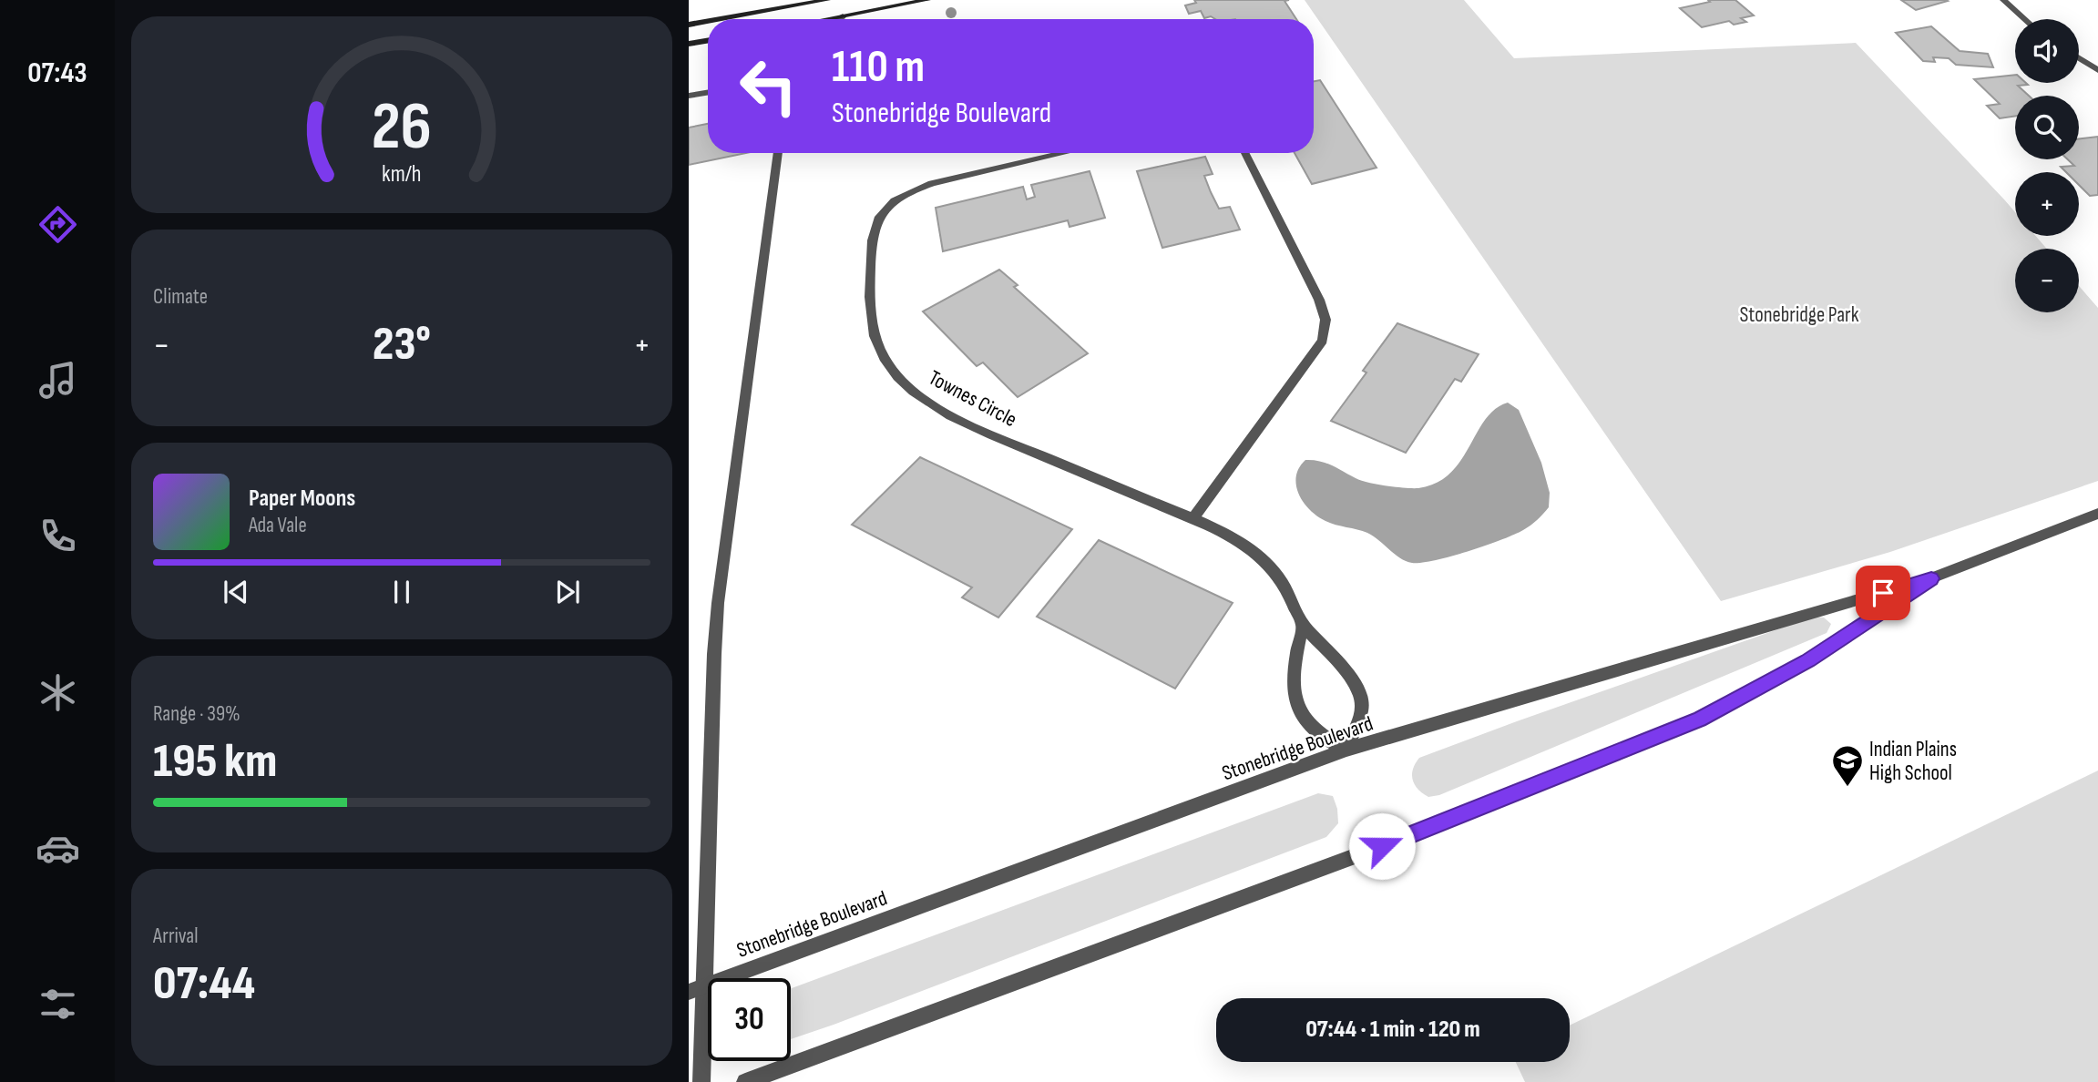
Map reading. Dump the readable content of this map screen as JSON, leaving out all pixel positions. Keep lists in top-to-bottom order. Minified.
{"streets":{"street":["Townes Circle","Stonebridge Boulevard"]},"crossings":[["Townes Circle","Stonebridge Boulevard"]],"parks":["Stonebridge Park"],"places":{"school or university":["Indian Plains High School"]},"page":{"tabs":"07:43","map_buttons":["+","−"],"turn":["110 m","Stonebridge Boulevard"],"tile":["Climate",["Range · 39%","195 km"],["Arrival","07:44"]],"heat":["−","23°","+"],"song":["Paper Moons","Ada Vale"],"limit":"30","trip":"07:44 · 1 min · 120 m","gauge":["26","km/h"]}}
